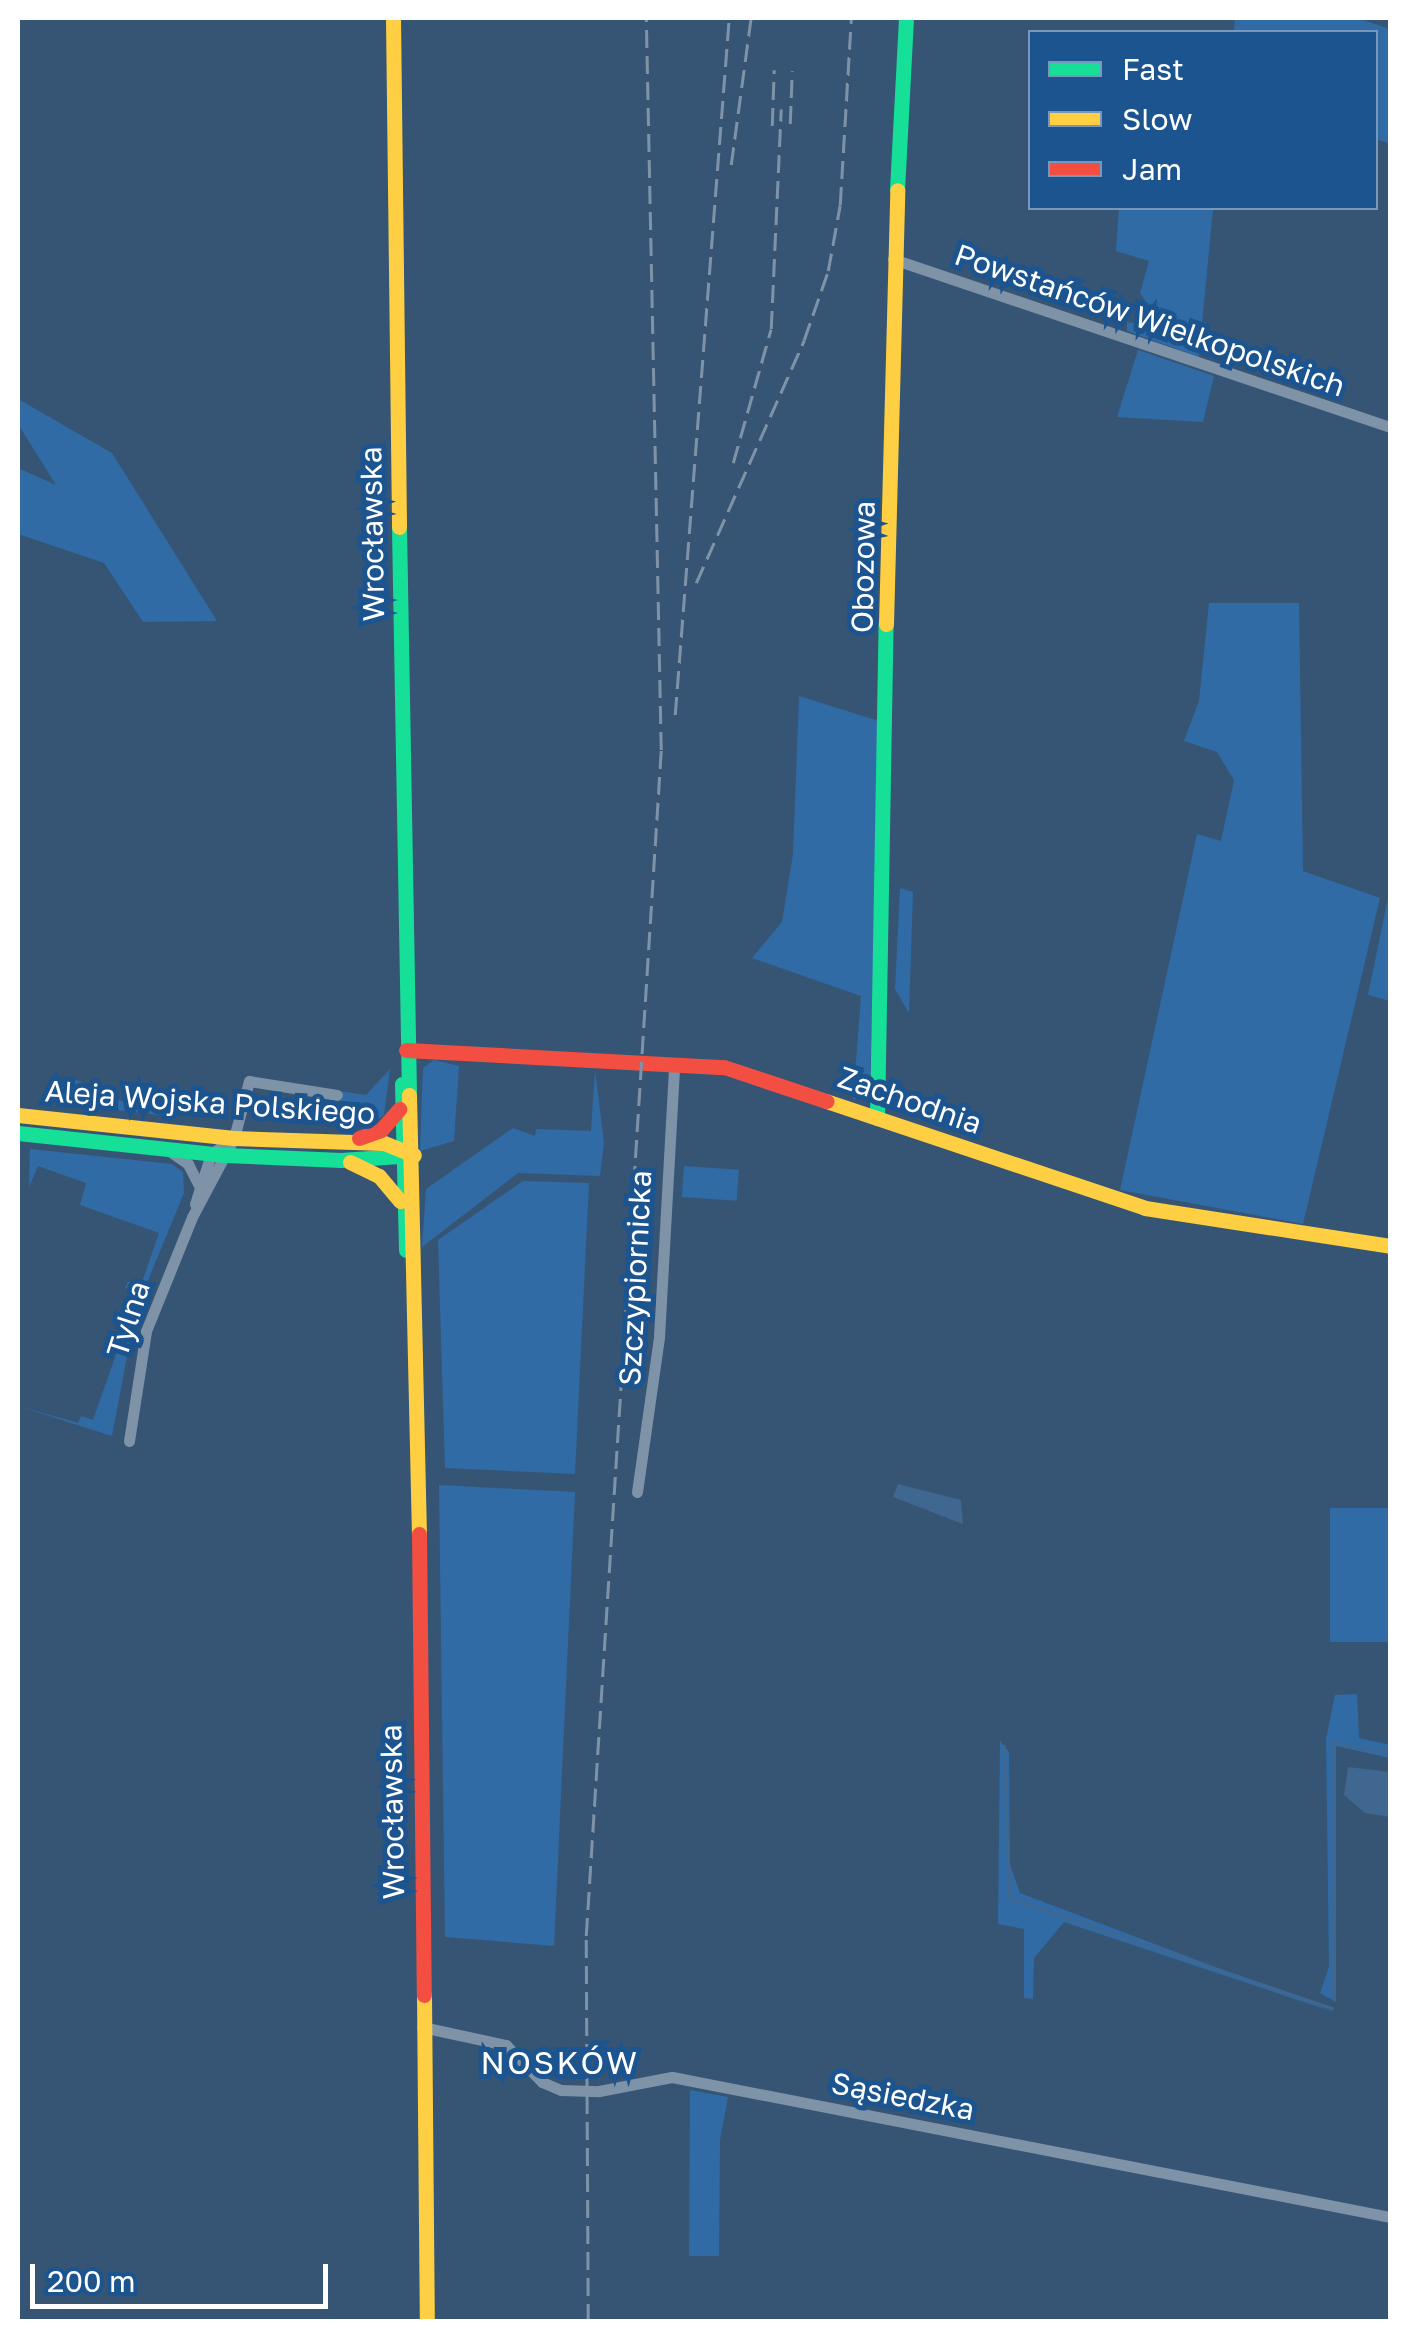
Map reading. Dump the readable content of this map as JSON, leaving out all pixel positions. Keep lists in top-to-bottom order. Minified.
{"streets":{"street":["Powstańców Wielkopolskich","Wrocławska","Obozowa","Zachodnia","Aleja Wojska Polskiego","Szczypiornicka","Tylna","Sąsiedzka"]},"crossings":[["Powstańców Wielkopolskich","Obozowa"],["Wrocławska","Zachodnia"],["Wrocławska","Aleja Wojska Polskiego"],["Wrocławska","Sąsiedzka"],["Obozowa","Zachodnia"],["Zachodnia","Szczypiornicka"],["Aleja Wojska Polskiego","Tylna"]],"districts":["NOSKÓW"],"legend":["Fast","Slow","Jam"],"scale_bar":"200 m"}
